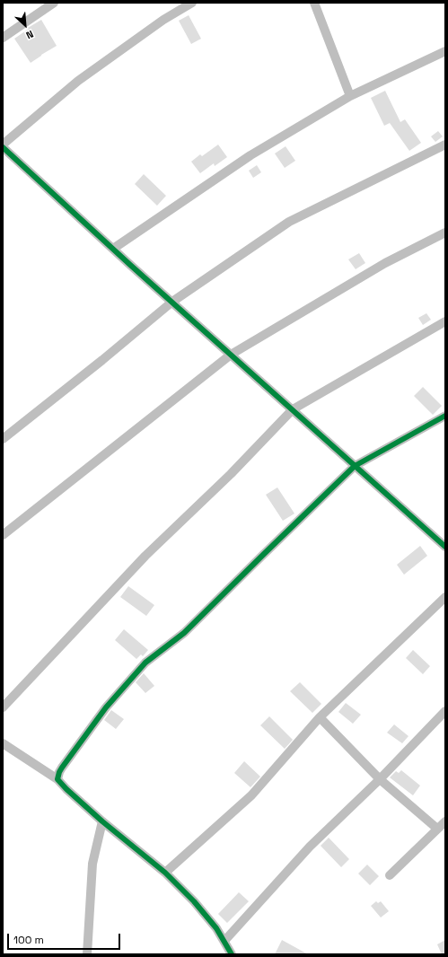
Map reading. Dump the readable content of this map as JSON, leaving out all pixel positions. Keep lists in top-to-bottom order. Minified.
{"scale_bar":"100 m","north":"bottom right"}
